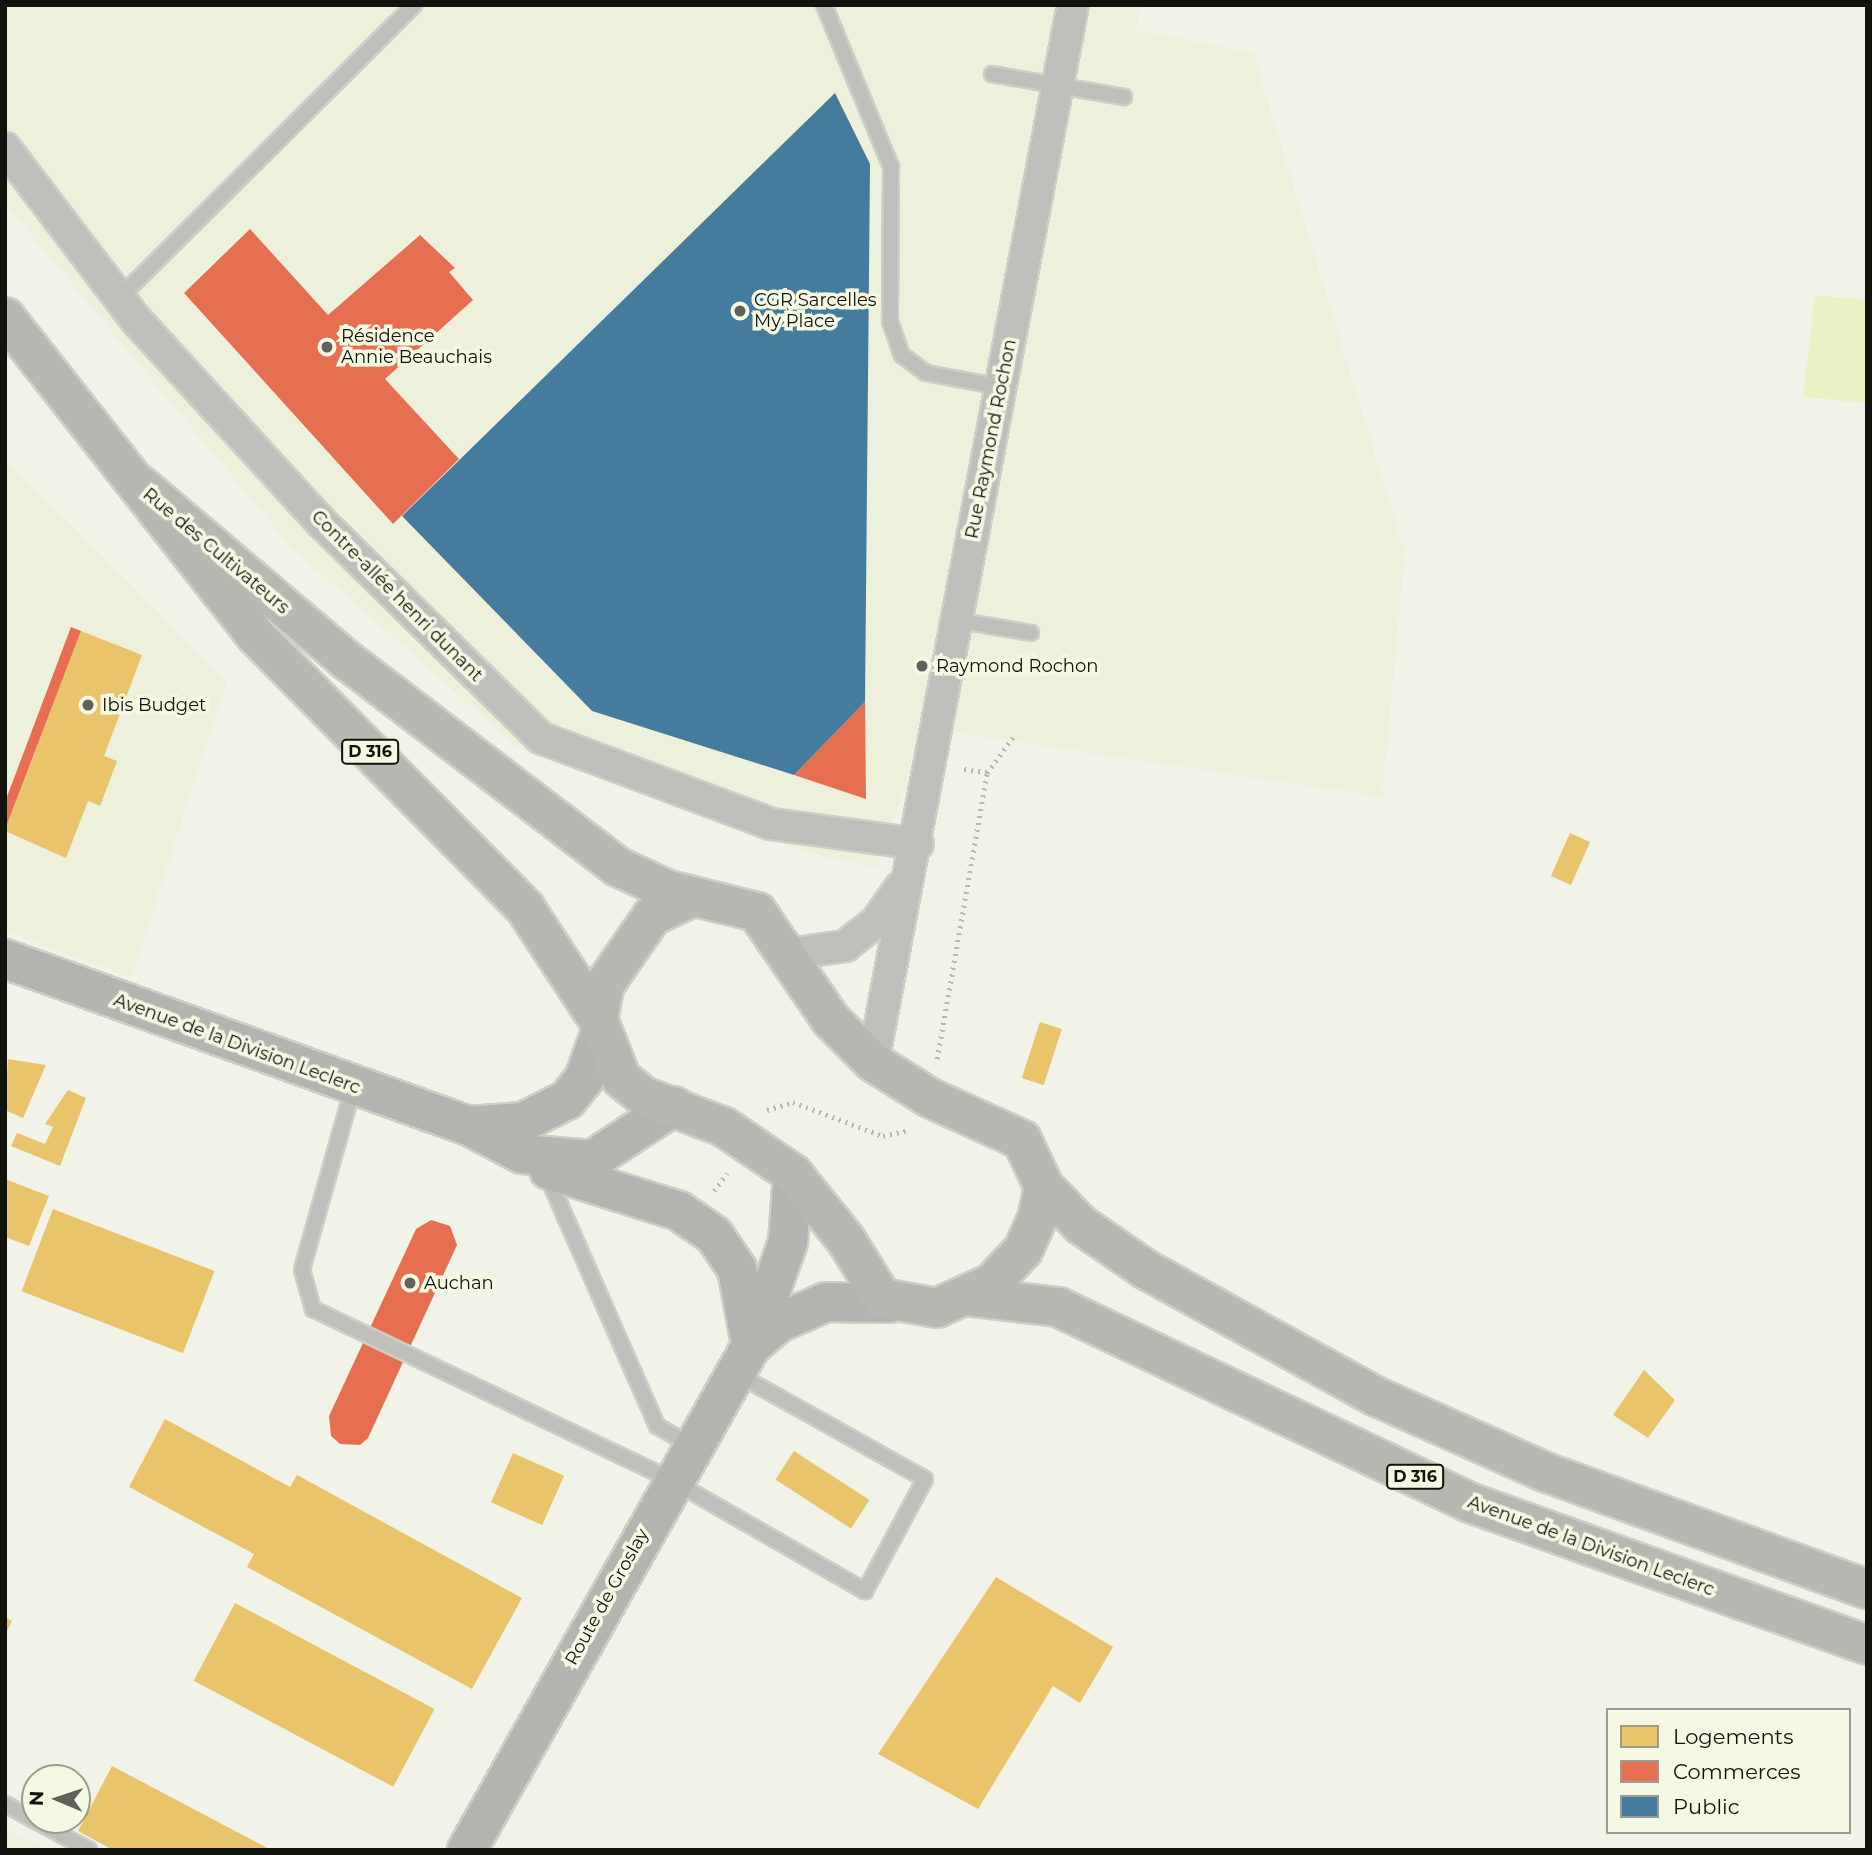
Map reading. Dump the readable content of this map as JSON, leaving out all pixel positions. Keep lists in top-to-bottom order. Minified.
{"streets":{"main road":["Rue des Cultivateurs","D 316","Avenue de la Division Leclerc","Route de Groslay"],"street":["Rue Raymond Rochon","Contre-allée henri dunant"]},"crossings":[["Rue Raymond Rochon","Rue des Cultivateurs"],["Rue Raymond Rochon","Contre-allée henri dunant"],["Rue des Cultivateurs","D 316"],["Rue des Cultivateurs","Avenue de la Division Leclerc"],["Rue des Cultivateurs","Route de Groslay"]],"places":["CGR Sarcelles My Place","Résidence Annie Beauchais","Raymond Rochon","Ibis Budget","Auchan"],"legend":["Logements","Commerces","Public"],"north":"left"}
